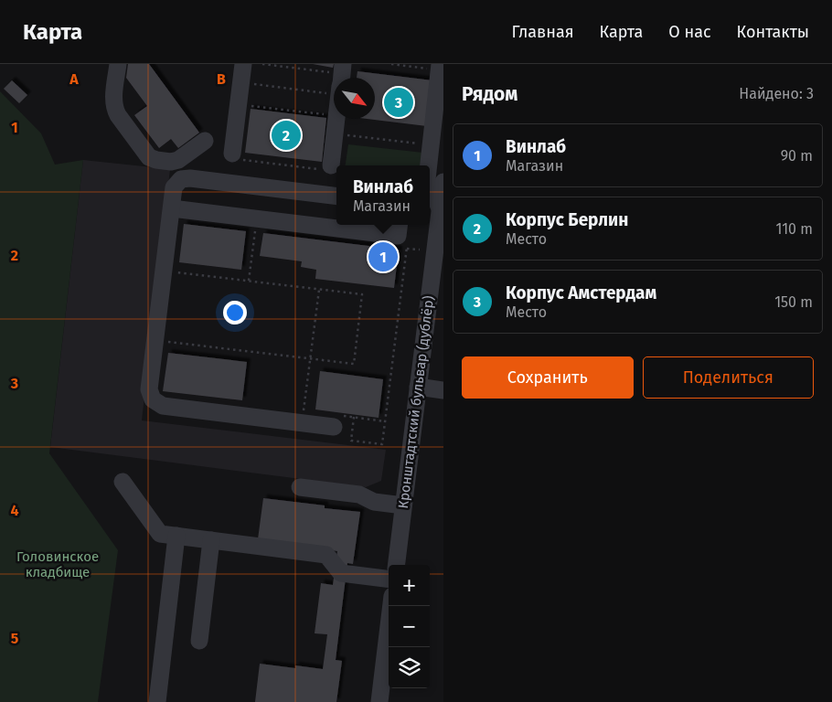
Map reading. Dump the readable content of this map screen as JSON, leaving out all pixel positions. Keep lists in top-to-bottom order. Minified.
{"streets":{"street":["Кронштадтский бульвар (дублёр)"]},"parks":["Головинское кладбище"],"north":"bottom right","page":{"header":"Карта","nav":["Главная","Карта","О нас","Контакты"],"heading":["Рядом","Найдено: 3"],"pins":["3","2","1"],"list":[{"mark":"1","name":"Винлаб","note":"Магазин","value":"90 m"},{"mark":"2","name":"Корпус Берлин","note":"Место","value":"110 m"},{"mark":"3","name":"Корпус Амстердам","note":"Место","value":"150 m"}],"popup":["Винлаб","Магазин"],"buttons":["Сохранить","Поделиться"],"map_buttons":["+","−"]},"grid":{"columns":["A","B"],"rows":["1","2","3","4","5"]}}
